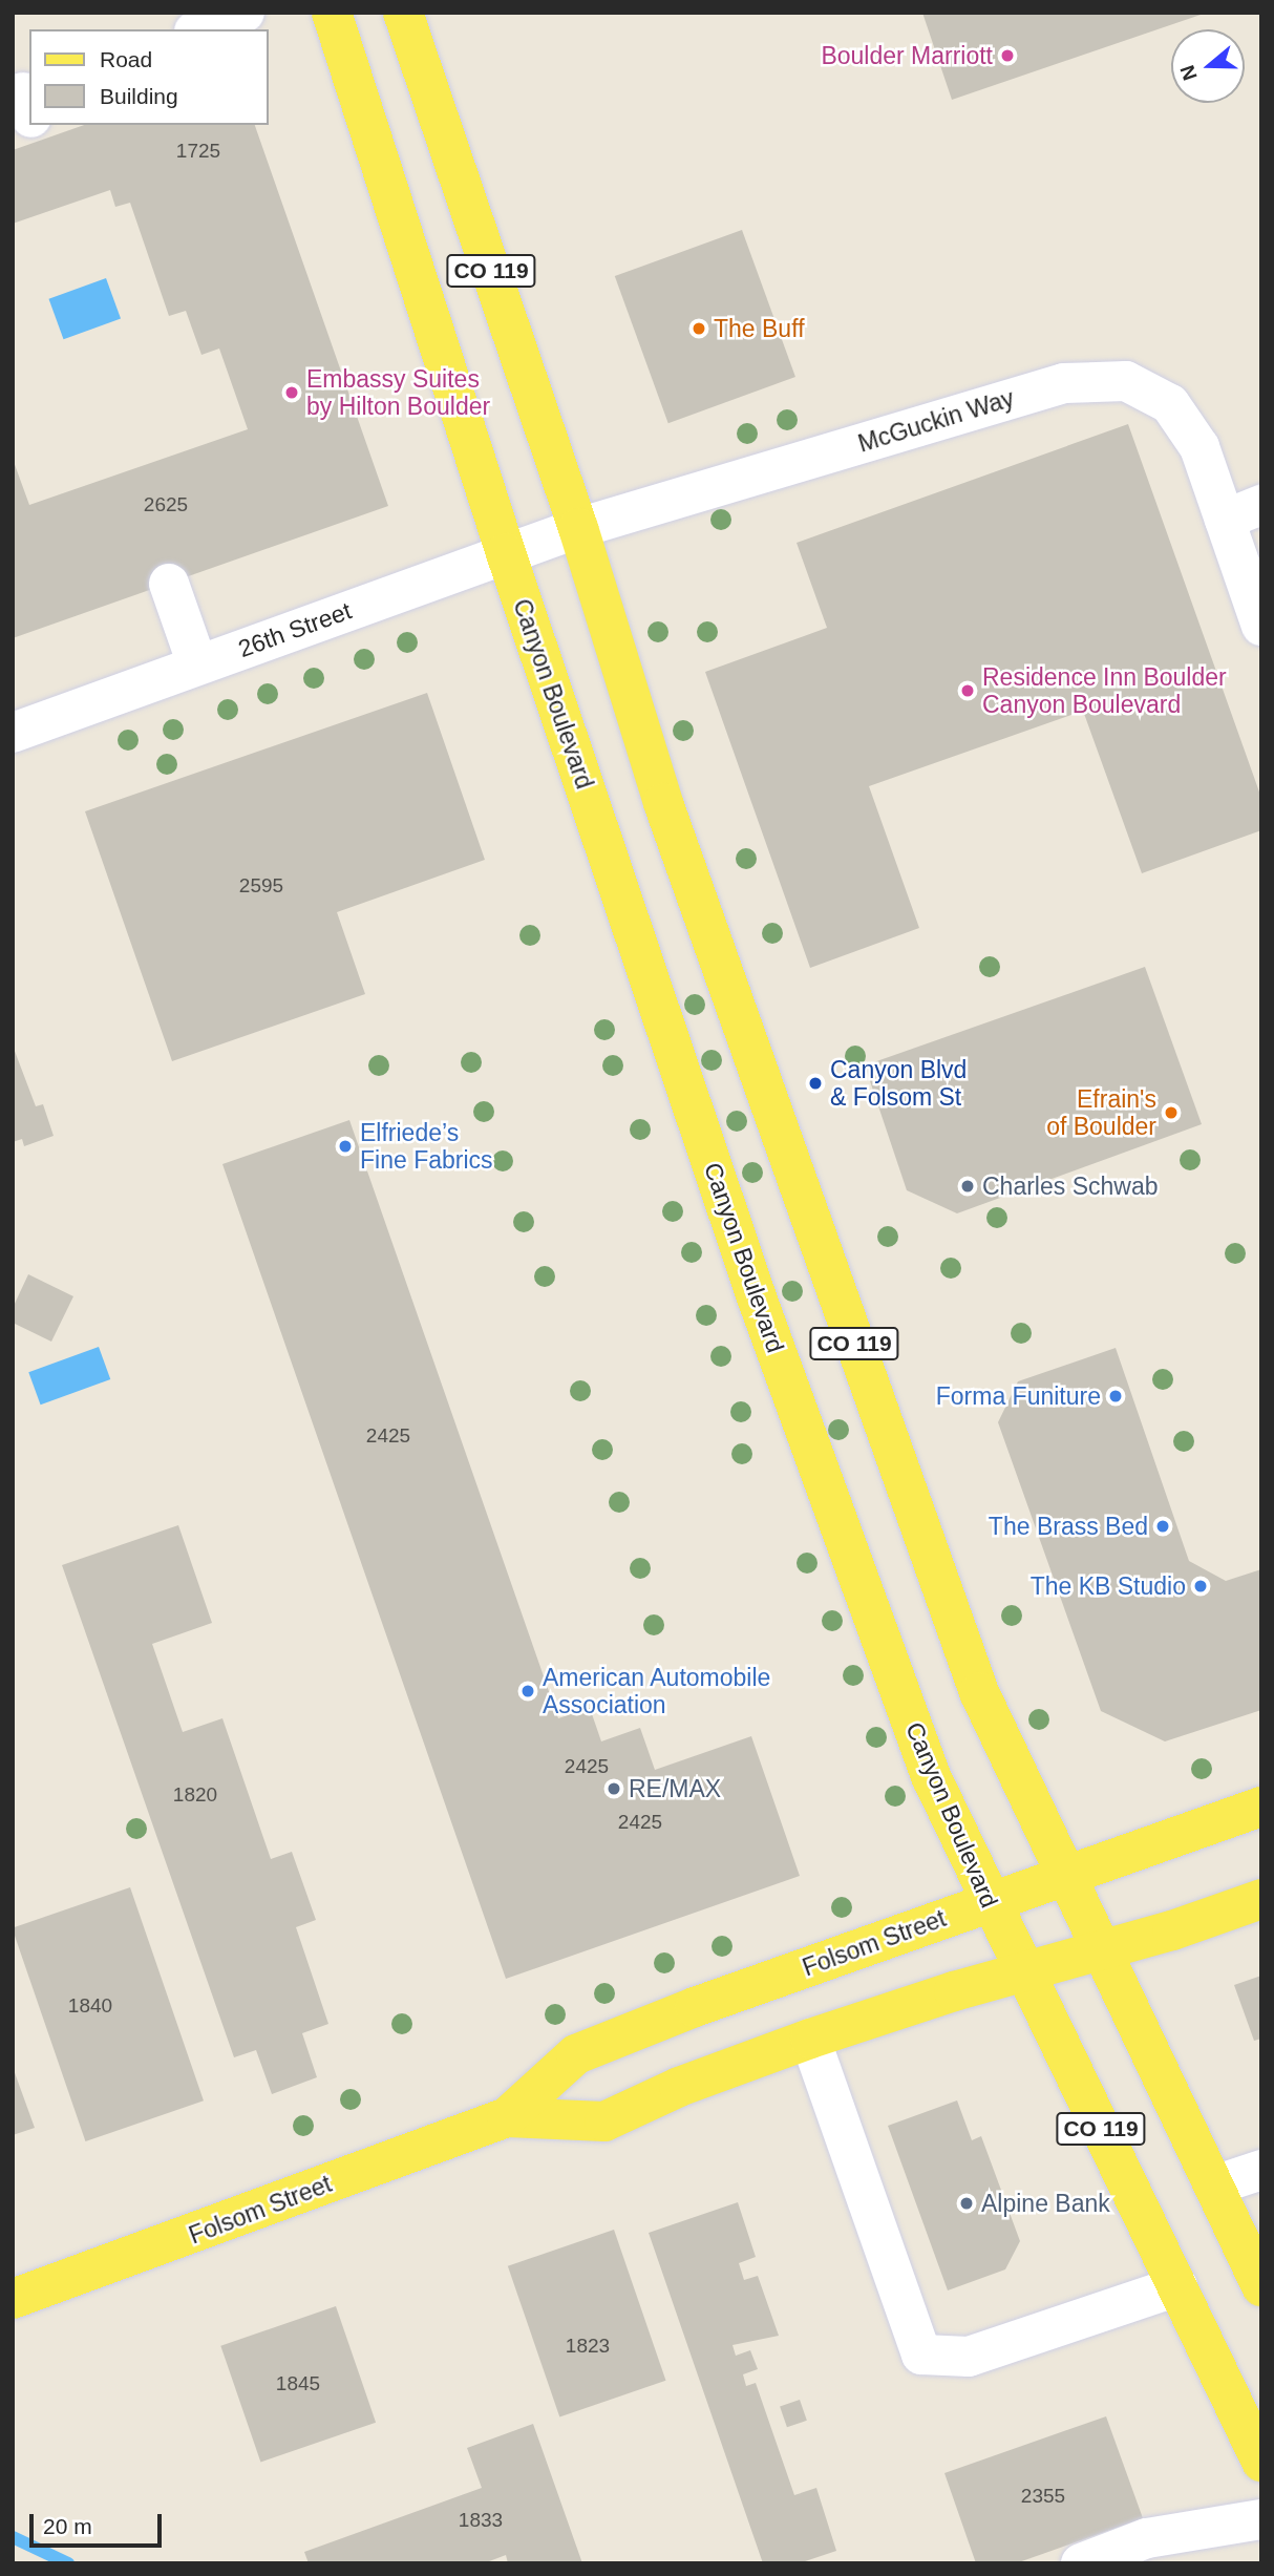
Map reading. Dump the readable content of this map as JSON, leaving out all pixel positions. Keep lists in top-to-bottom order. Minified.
{"streets":{"main road":["CO 119","Canyon Boulevard","Folsom Street"],"street":["McGuckin Way","26th Street"]},"crossings":[["CO 119","McGuckin Way"],["CO 119","26th Street"],["CO 119","Folsom Street"],["McGuckin Way","26th Street"],["26th Street","Canyon Boulevard"],["Canyon Boulevard","Folsom Street"]],"places":["Boulder Marriott","The Buff","Embassy Suites by Hilton Boulder","Residence Inn Boulder Canyon Boulevard","Canyon Blvd & Folsom St","Efrain's of Boulder","Elfriede’s Fine Fabrics","Charles Schwab","Forma Funiture","The Brass Bed","The KB Studio","American Automobile Association","RE/MAX","Alpine Bank"],"house_numbers":["1725","2625","2595","2425","2425","1820","2425","1840","1823","1845","2355","1833"],"legend":["Road","Building"],"scale_bar":"20 m","north":"left"}
